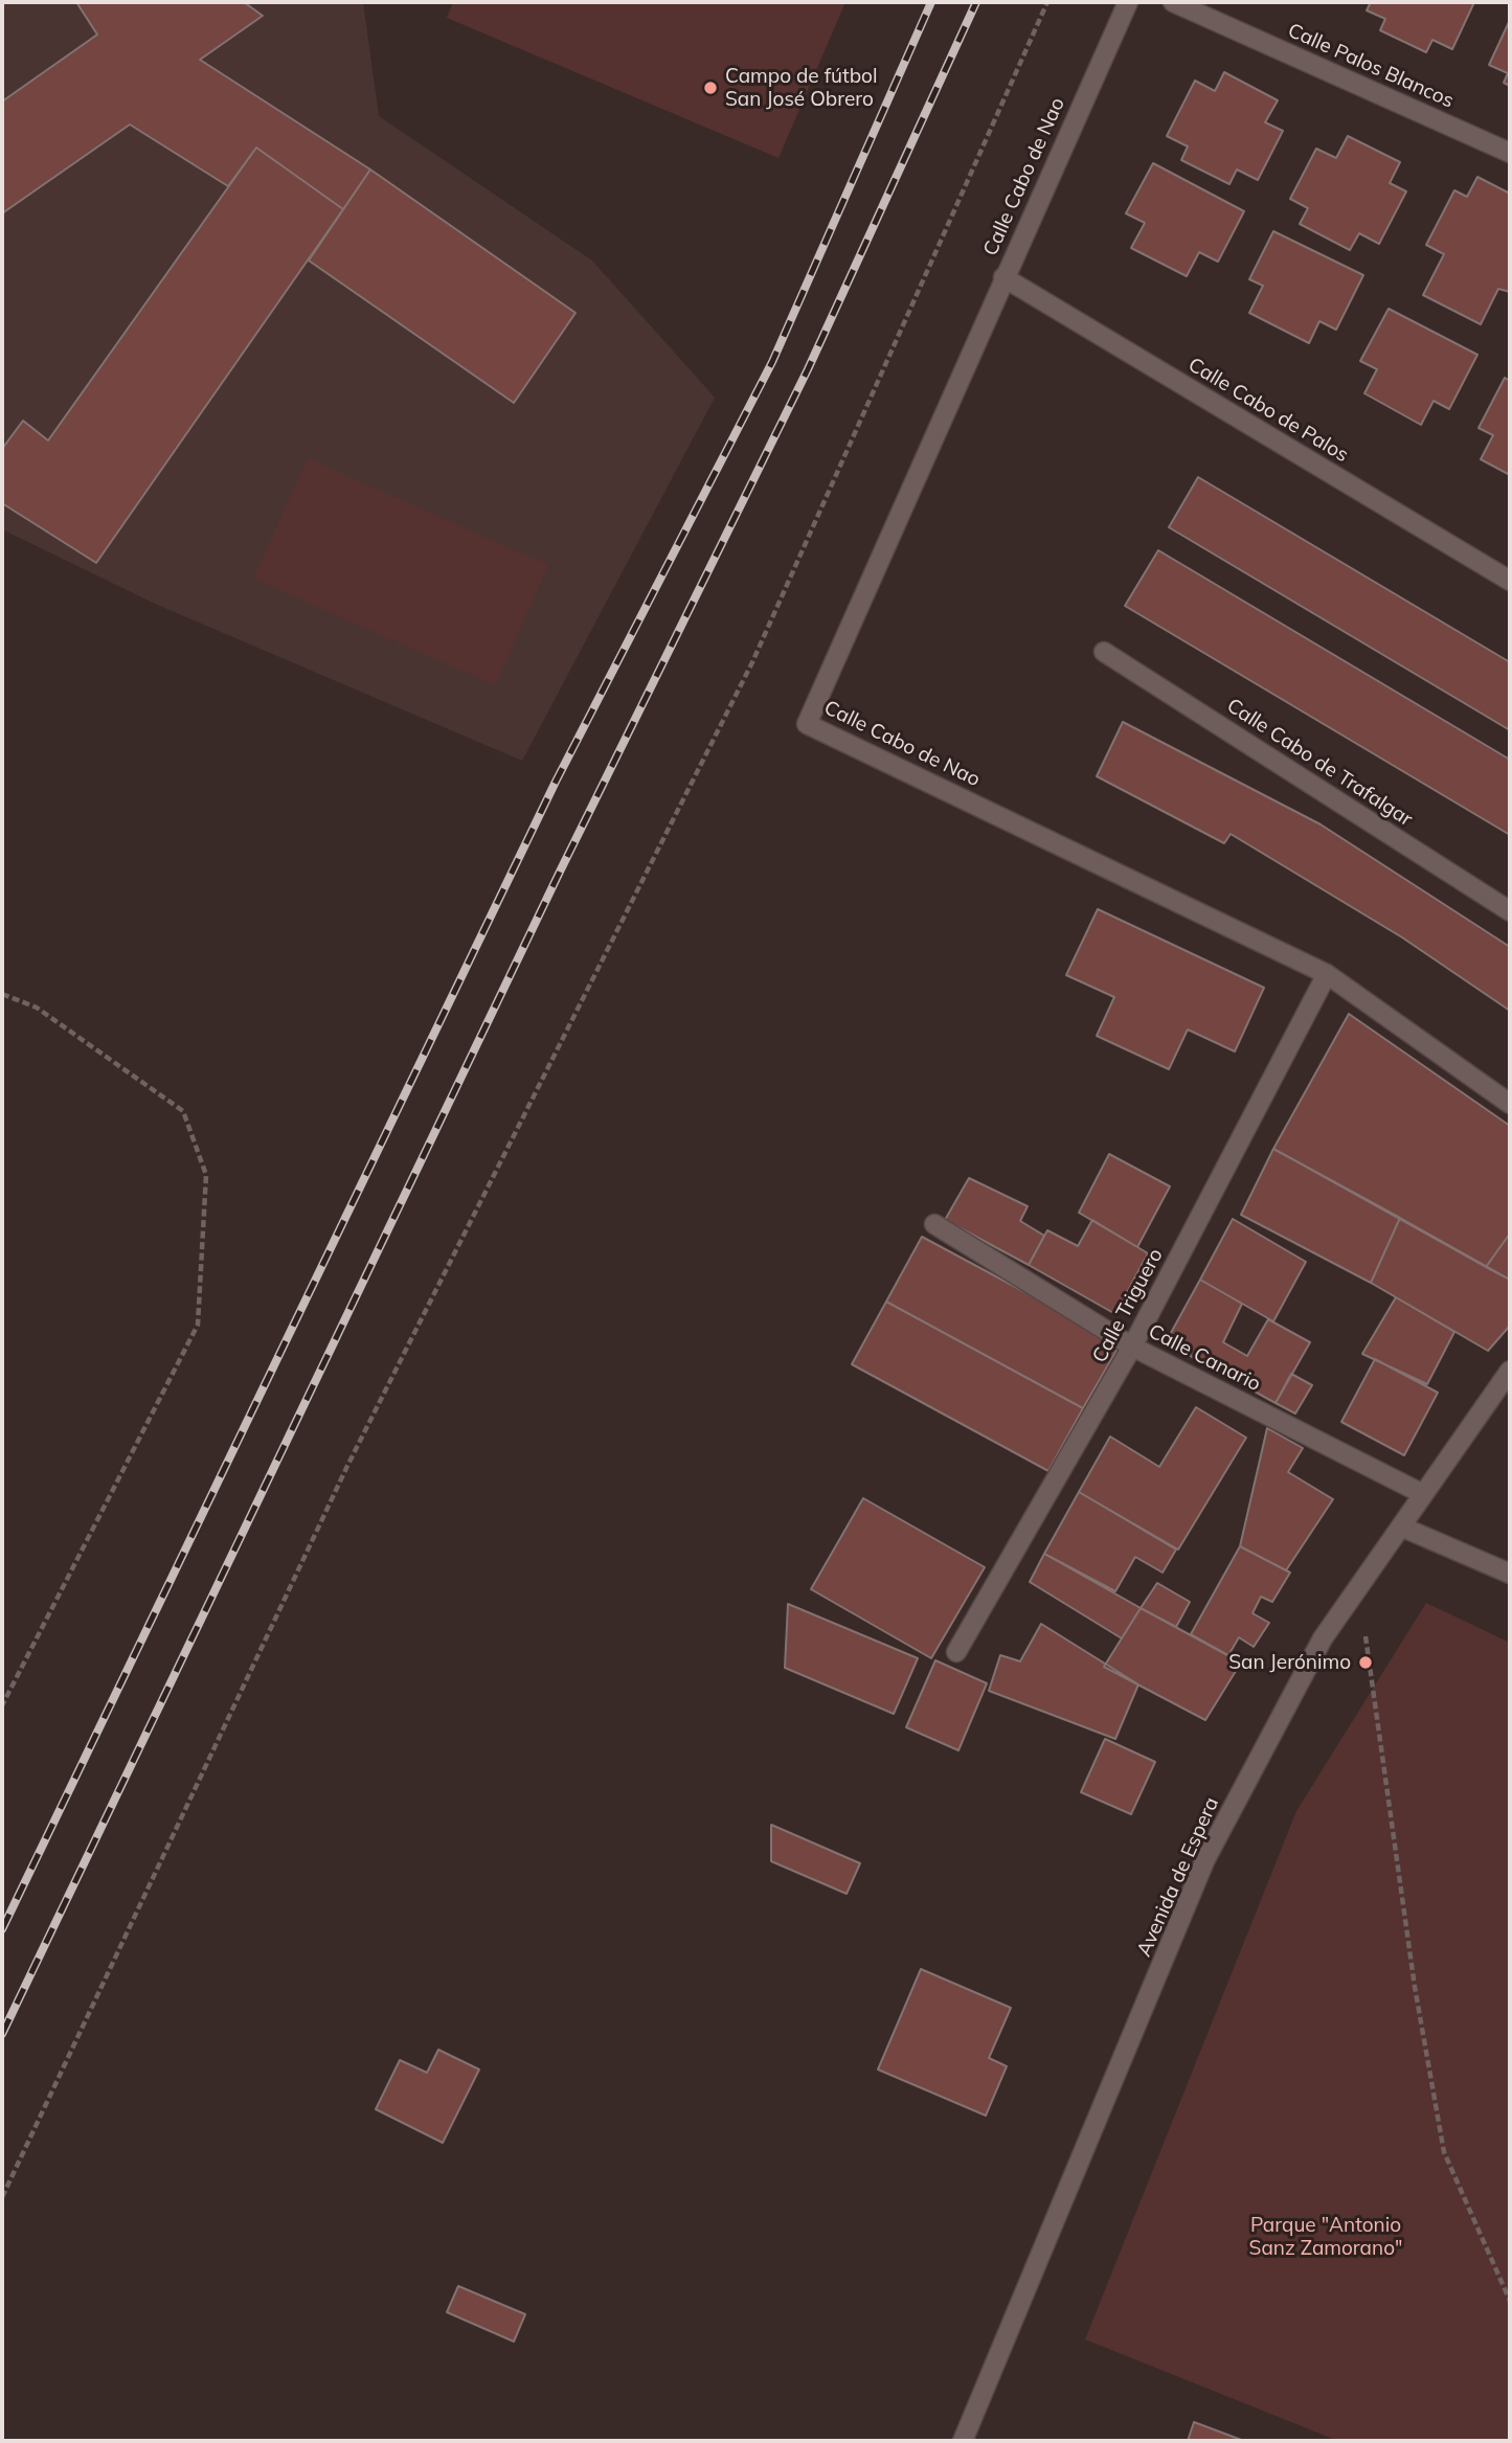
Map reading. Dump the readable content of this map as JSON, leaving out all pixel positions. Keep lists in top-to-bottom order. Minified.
{"streets":{"street":["Calle Palos Blancos","Calle Cabo de Nao","Calle Cabo de Palos","Calle Cabo de Trafalgar","Calle Triguero","Calle Canario","Avenida de Espera"]},"crossings":[["Calle Cabo de Nao","Calle Cabo de Palos"],["Calle Cabo de Nao","Calle Triguero"],["Calle Triguero","Calle Canario"],["Calle Canario","Avenida de Espera"]],"parks":["Parque \"Antonio Sanz Zamorano\""],"places":["Campo de fútbol San José Obrero","San Jerónimo"]}
